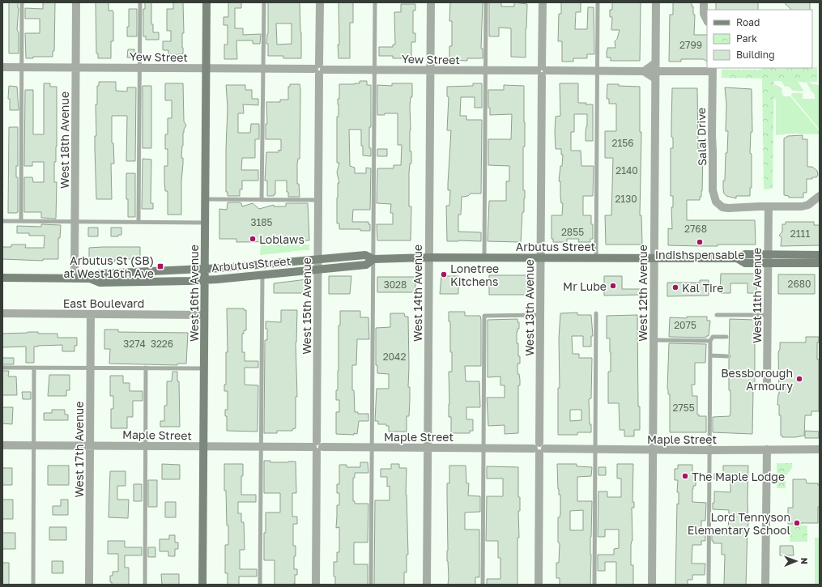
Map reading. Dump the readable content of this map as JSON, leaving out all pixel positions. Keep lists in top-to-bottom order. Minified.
{"streets":{"main road":["Arbutus Street","West 16th Avenue"],"street":["Yew Street","Salal Drive","West 18th Avenue","West 14th Avenue","West 12th Avenue","West 11th Avenue","East Boulevard","West 15th Avenue","West 13th Avenue","Maple Street","West 17th Avenue"]},"crossings":[["Yew Street","West 18th Avenue"],["Yew Street","West 16th Avenue"],["Yew Street","West 14th Avenue"],["Yew Street","West 15th Avenue"],["Yew Street","West 13th Avenue"],["Salal Drive","West 11th Avenue"],["West 18th Avenue","Arbutus Street"],["Arbutus Street","West 16th Avenue"],["Arbutus Street","West 14th Avenue"],["Arbutus Street","West 12th Avenue"],["Arbutus Street","West 11th Avenue"],["Arbutus Street","West 15th Avenue"],["Arbutus Street","West 13th Avenue"],["West 16th Avenue","East Boulevard"],["West 16th Avenue","Maple Street"],["West 14th Avenue","Maple Street"],["West 12th Avenue","Maple Street"],["East Boulevard","West 17th Avenue"],["West 15th Avenue","Maple Street"],["West 13th Avenue","Maple Street"],["Maple Street","West 17th Avenue"]],"places":{"other":["Loblaws","Indishspensable","Lonetree Kitchens","Mr Lube","Kal Tire","Bessborough Armoury","The Maple Lodge","Lord Tennyson Elementary School"],"transit":["Arbutus St (SB) at West 16th Ave"]},"house_numbers":["2799","2156","2140","2130","3185","2768","2855","2111","2680","3028","2075","3274","3226","2042","2755"],"legend":["Road","Park","Building"],"north":"right"}
